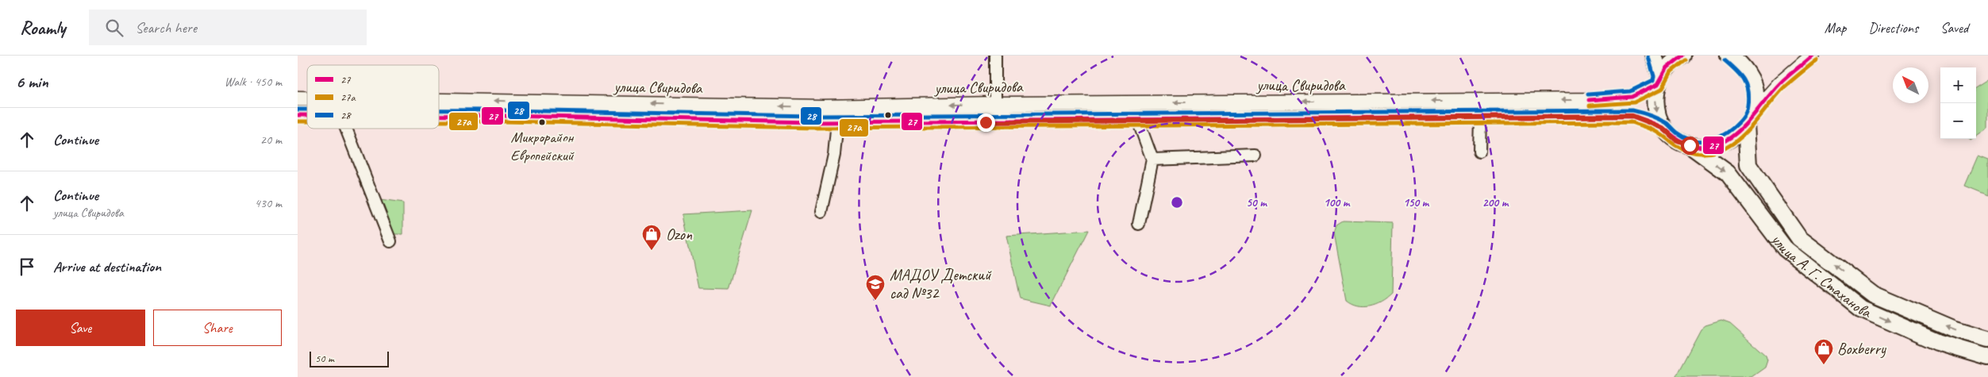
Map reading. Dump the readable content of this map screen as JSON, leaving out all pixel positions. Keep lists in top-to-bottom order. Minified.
{"streets":{"main road":["улица А. Г. Стаханова"],"street":["улица Свиридова"]},"places":{"other":["Микрорайон Европейский"],"shop":["Ozon","Boxberry"],"school or university":["МАДОУ Детский сад №32"]},"lines":["transit line 27","transit line 28","transit line 27а"],"legend":["27","27а","28"],"scale_bar":"50 m","north":"top left","page":{"header":"Roamly","search":"Search here","nav":["Map","Directions","Saved"],"heading":["6 min","Walk · 450 m"],"map_buttons":["+","−"],"list":[["Continue","20 m"],["Continue","улица Свиридова","430 m"],"Arrive at destination"],"buttons":["Save","Share"],"scale":"50 m"},"rings":["50 m","100 m","150 m","200 m"]}
